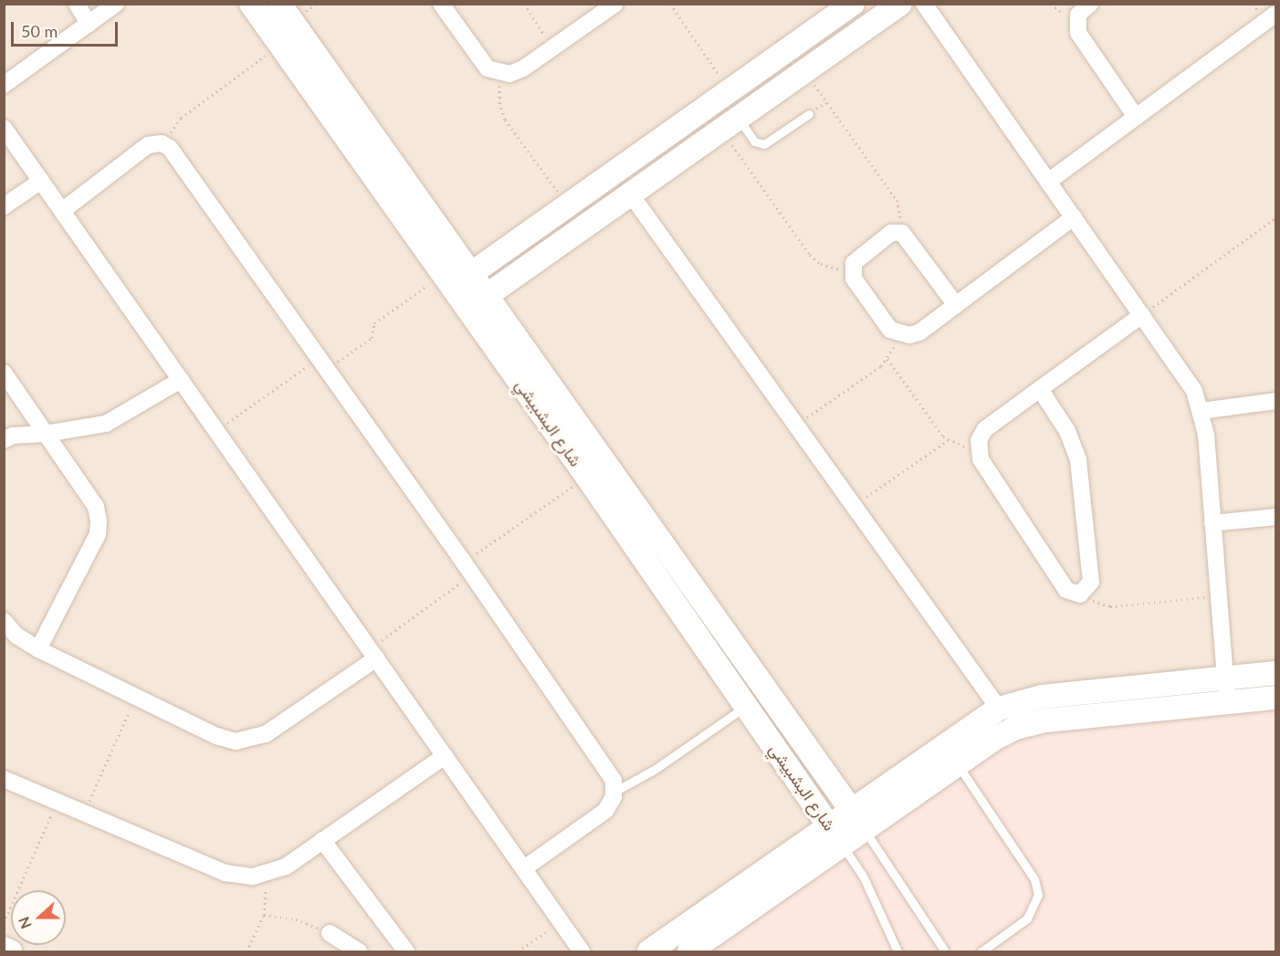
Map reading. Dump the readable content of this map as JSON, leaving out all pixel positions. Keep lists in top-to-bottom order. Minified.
{"streets":{"street":["شارع البشبيشي"]},"scale_bar":"50 m","north":"left"}
